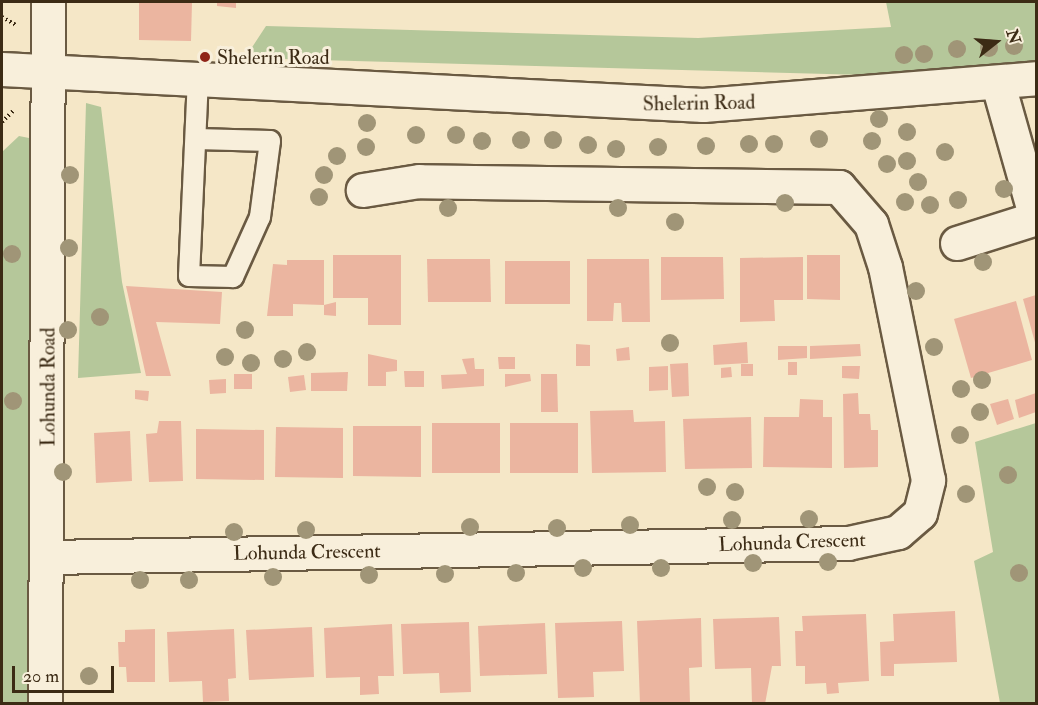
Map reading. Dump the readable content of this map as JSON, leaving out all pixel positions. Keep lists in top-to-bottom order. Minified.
{"streets":{"street":["Shelerin Road","Lohunda Road","Lohunda Crescent"]},"crossings":[["Shelerin Road","Lohunda Road"],["Lohunda Road","Lohunda Crescent"]],"places":["Shelerin Road"],"scale_bar":"20 m","north":"right"}
